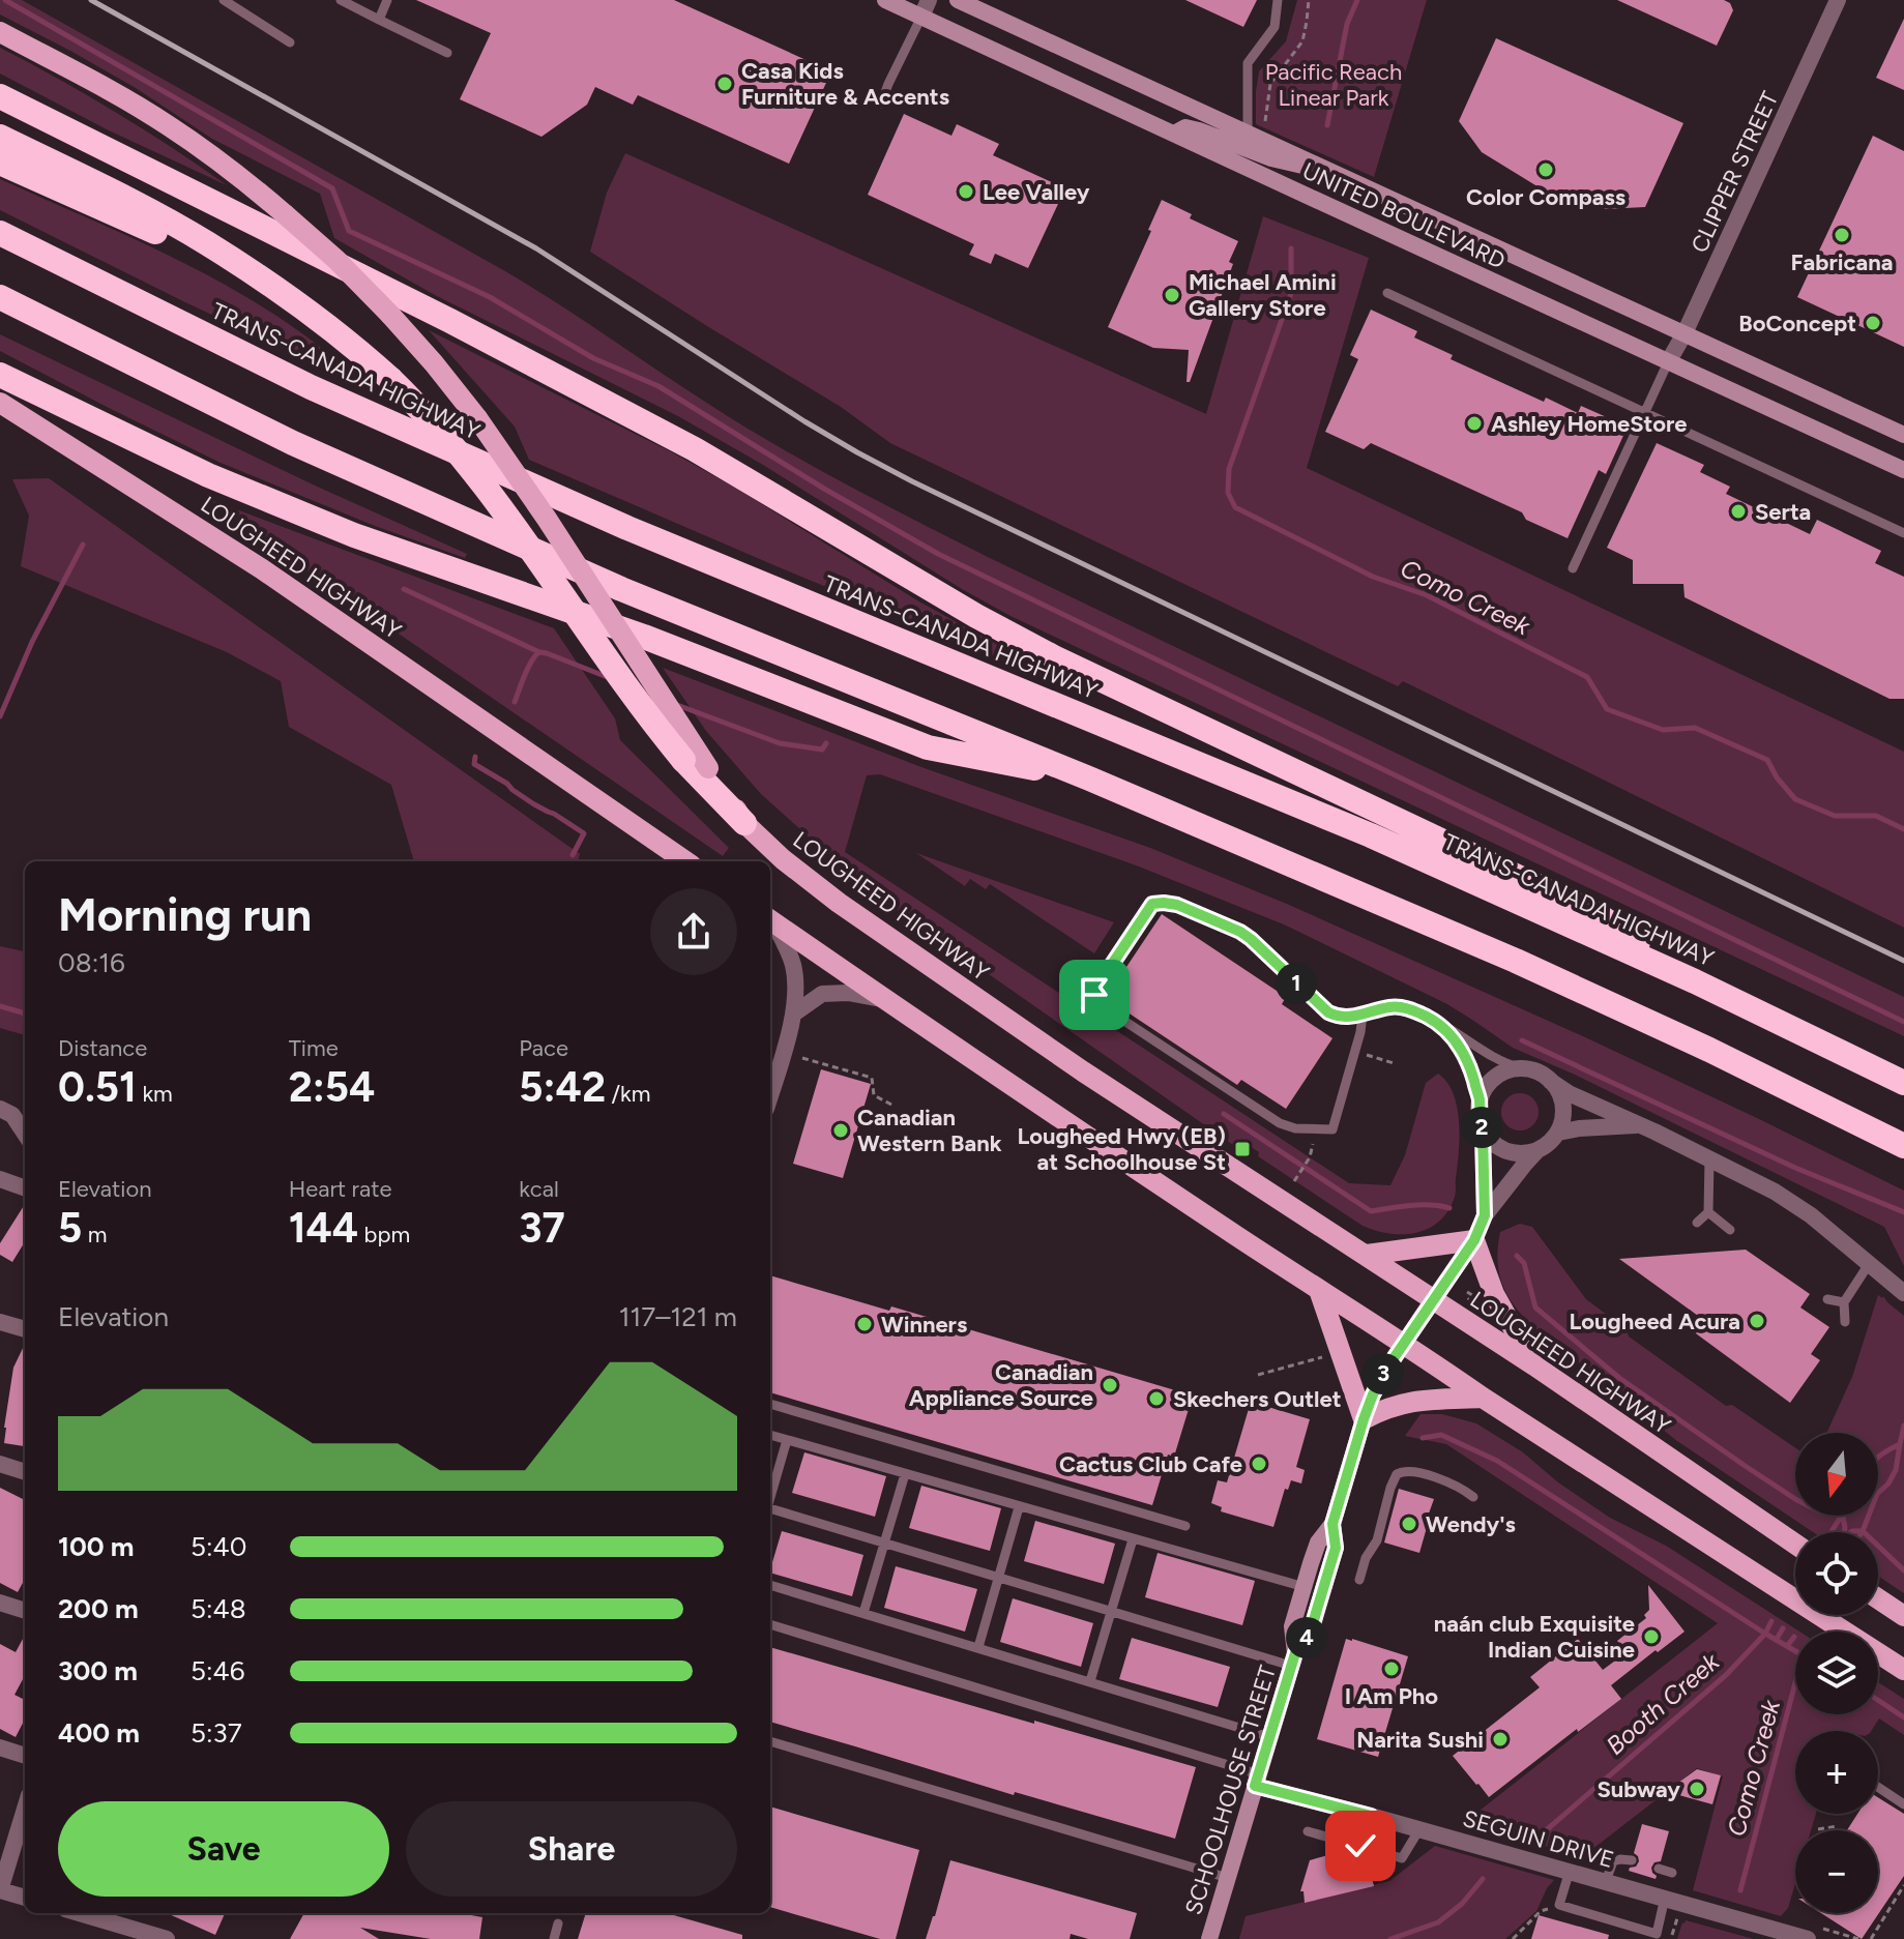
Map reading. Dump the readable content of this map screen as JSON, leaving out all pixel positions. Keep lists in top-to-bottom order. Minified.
{"streets":{"highway":["TRANS-CANADA HIGHWAY"],"main road":["UNITED BOULEVARD","LOUGHEED HIGHWAY","SCHOOLHOUSE STREET"],"street":["CLIPPER STREET","SEGUIN DRIVE"]},"crossings":[["CLIPPER STREET","UNITED BOULEVARD"],["LOUGHEED HIGHWAY","SCHOOLHOUSE STREET"],["SCHOOLHOUSE STREET","SEGUIN DRIVE"]],"water":["Como Creek","Booth Creek"],"parks":["Pacific Reach Linear Park"],"places":{"other":["Casa Kids Furniture & Accents","Color Compass","Lee Valley","Fabricana","Michael Amini Gallery Store","BoConcept","Ashley HomeStore","Serta","Canadian Western Bank","Lougheed Acura","Winners","Canadian Appliance Source","Skechers Outlet","Cactus Club Cafe","Wendy's","naán club Exquisite Indian Cuisine","I Am Pho","Narita Sushi","Subway"],"transit":["Lougheed Hwy (EB) at Schoolhouse St"]},"north":"bottom","page":{"heading":["Morning run","08:16"],"pins":["1","2","3","4"],"stats":[["Distance","0.51 km"],["Time","2:54"],["Pace","5:42 /km"],["Elevation","5 m"],["Heart rate","144 bpm"],["kcal","37"]],"chart":["Elevation","117–121 m"],"map_buttons":["+","−"],"list":[{"name":"100 m","note":"5:40"},{"name":"200 m","note":"5:48"},{"name":"300 m","note":"5:46"},{"name":"400 m","note":"5:37"}],"buttons":["Save","Share"]}}
